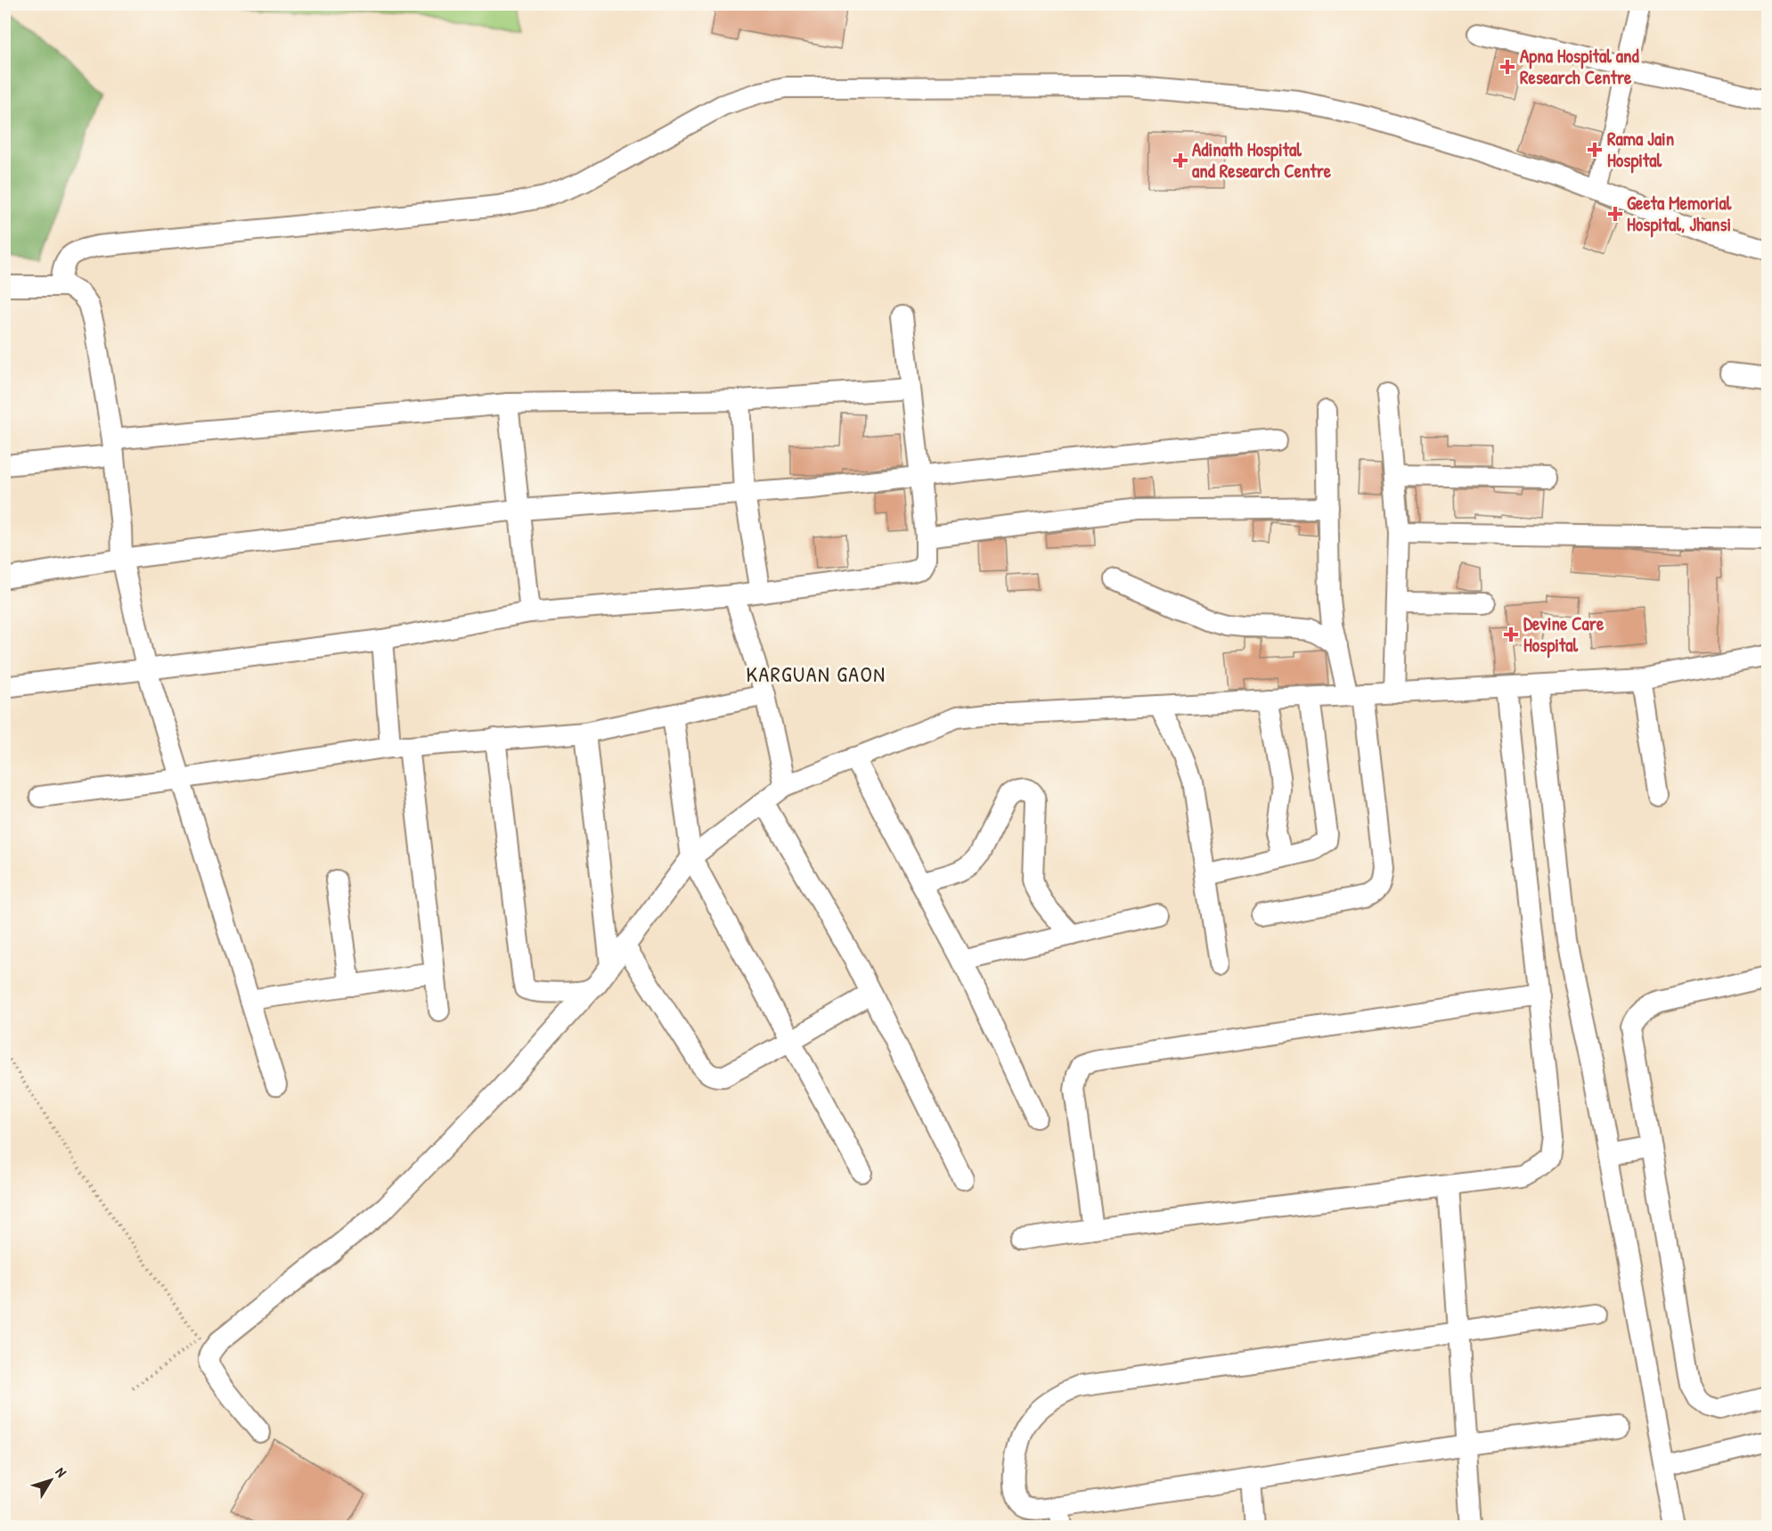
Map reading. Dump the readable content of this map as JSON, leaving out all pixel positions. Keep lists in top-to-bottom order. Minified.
{"districts":["KARGUAN GAON"],"places":{"health":["Apna Hospital and Research Centre","Rama Jain Hospital","Adinath Hospital and Research Centre","Geeta Memorial Hospital, Jhansi","Devine Care Hospital"]},"north":"top right"}
